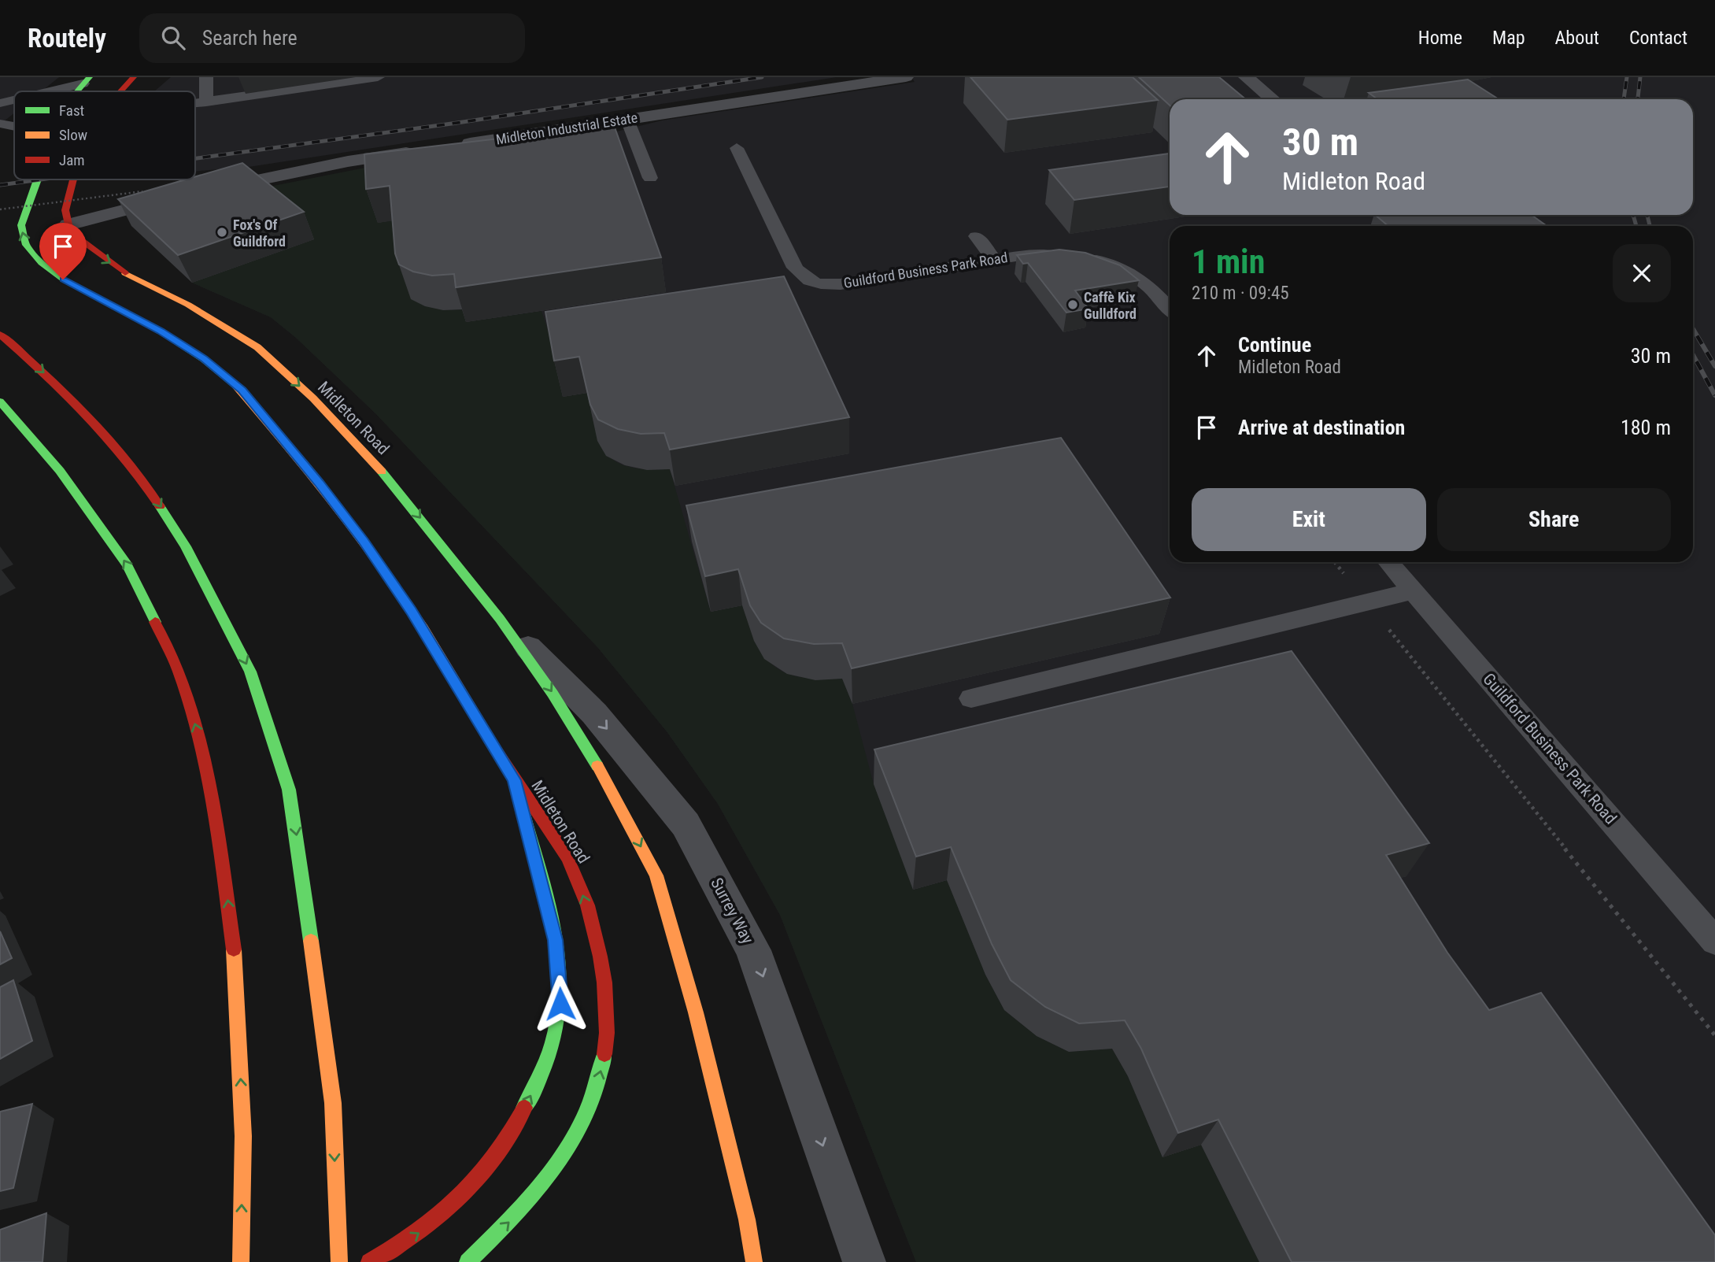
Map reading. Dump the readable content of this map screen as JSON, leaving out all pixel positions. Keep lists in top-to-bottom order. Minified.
{"streets":{"main road":["Midleton Road"],"street":["Midleton Industrial Estate","Surrey Way"],"lane":["Guildford Business Park Road"]},"crossings":[["Midleton Road","Surrey Way"]],"one_way":["Surrey Way"],"places":["Fox's Of Guildford","Caffè Kix Gulldford"],"legend":["Fast","Slow","Jam"],"page":{"header":"Routely","search":"Search here","nav":["Home","Map","About","Contact"],"turn":["30 m","Midleton Road"],"heading":["1 min","210 m · 09:45"],"list":[{"name":"Continue","note":"Midleton Road","value":"30 m"},{"name":"Arrive at destination","value":"180 m"}],"buttons":["Exit","Share"]}}
